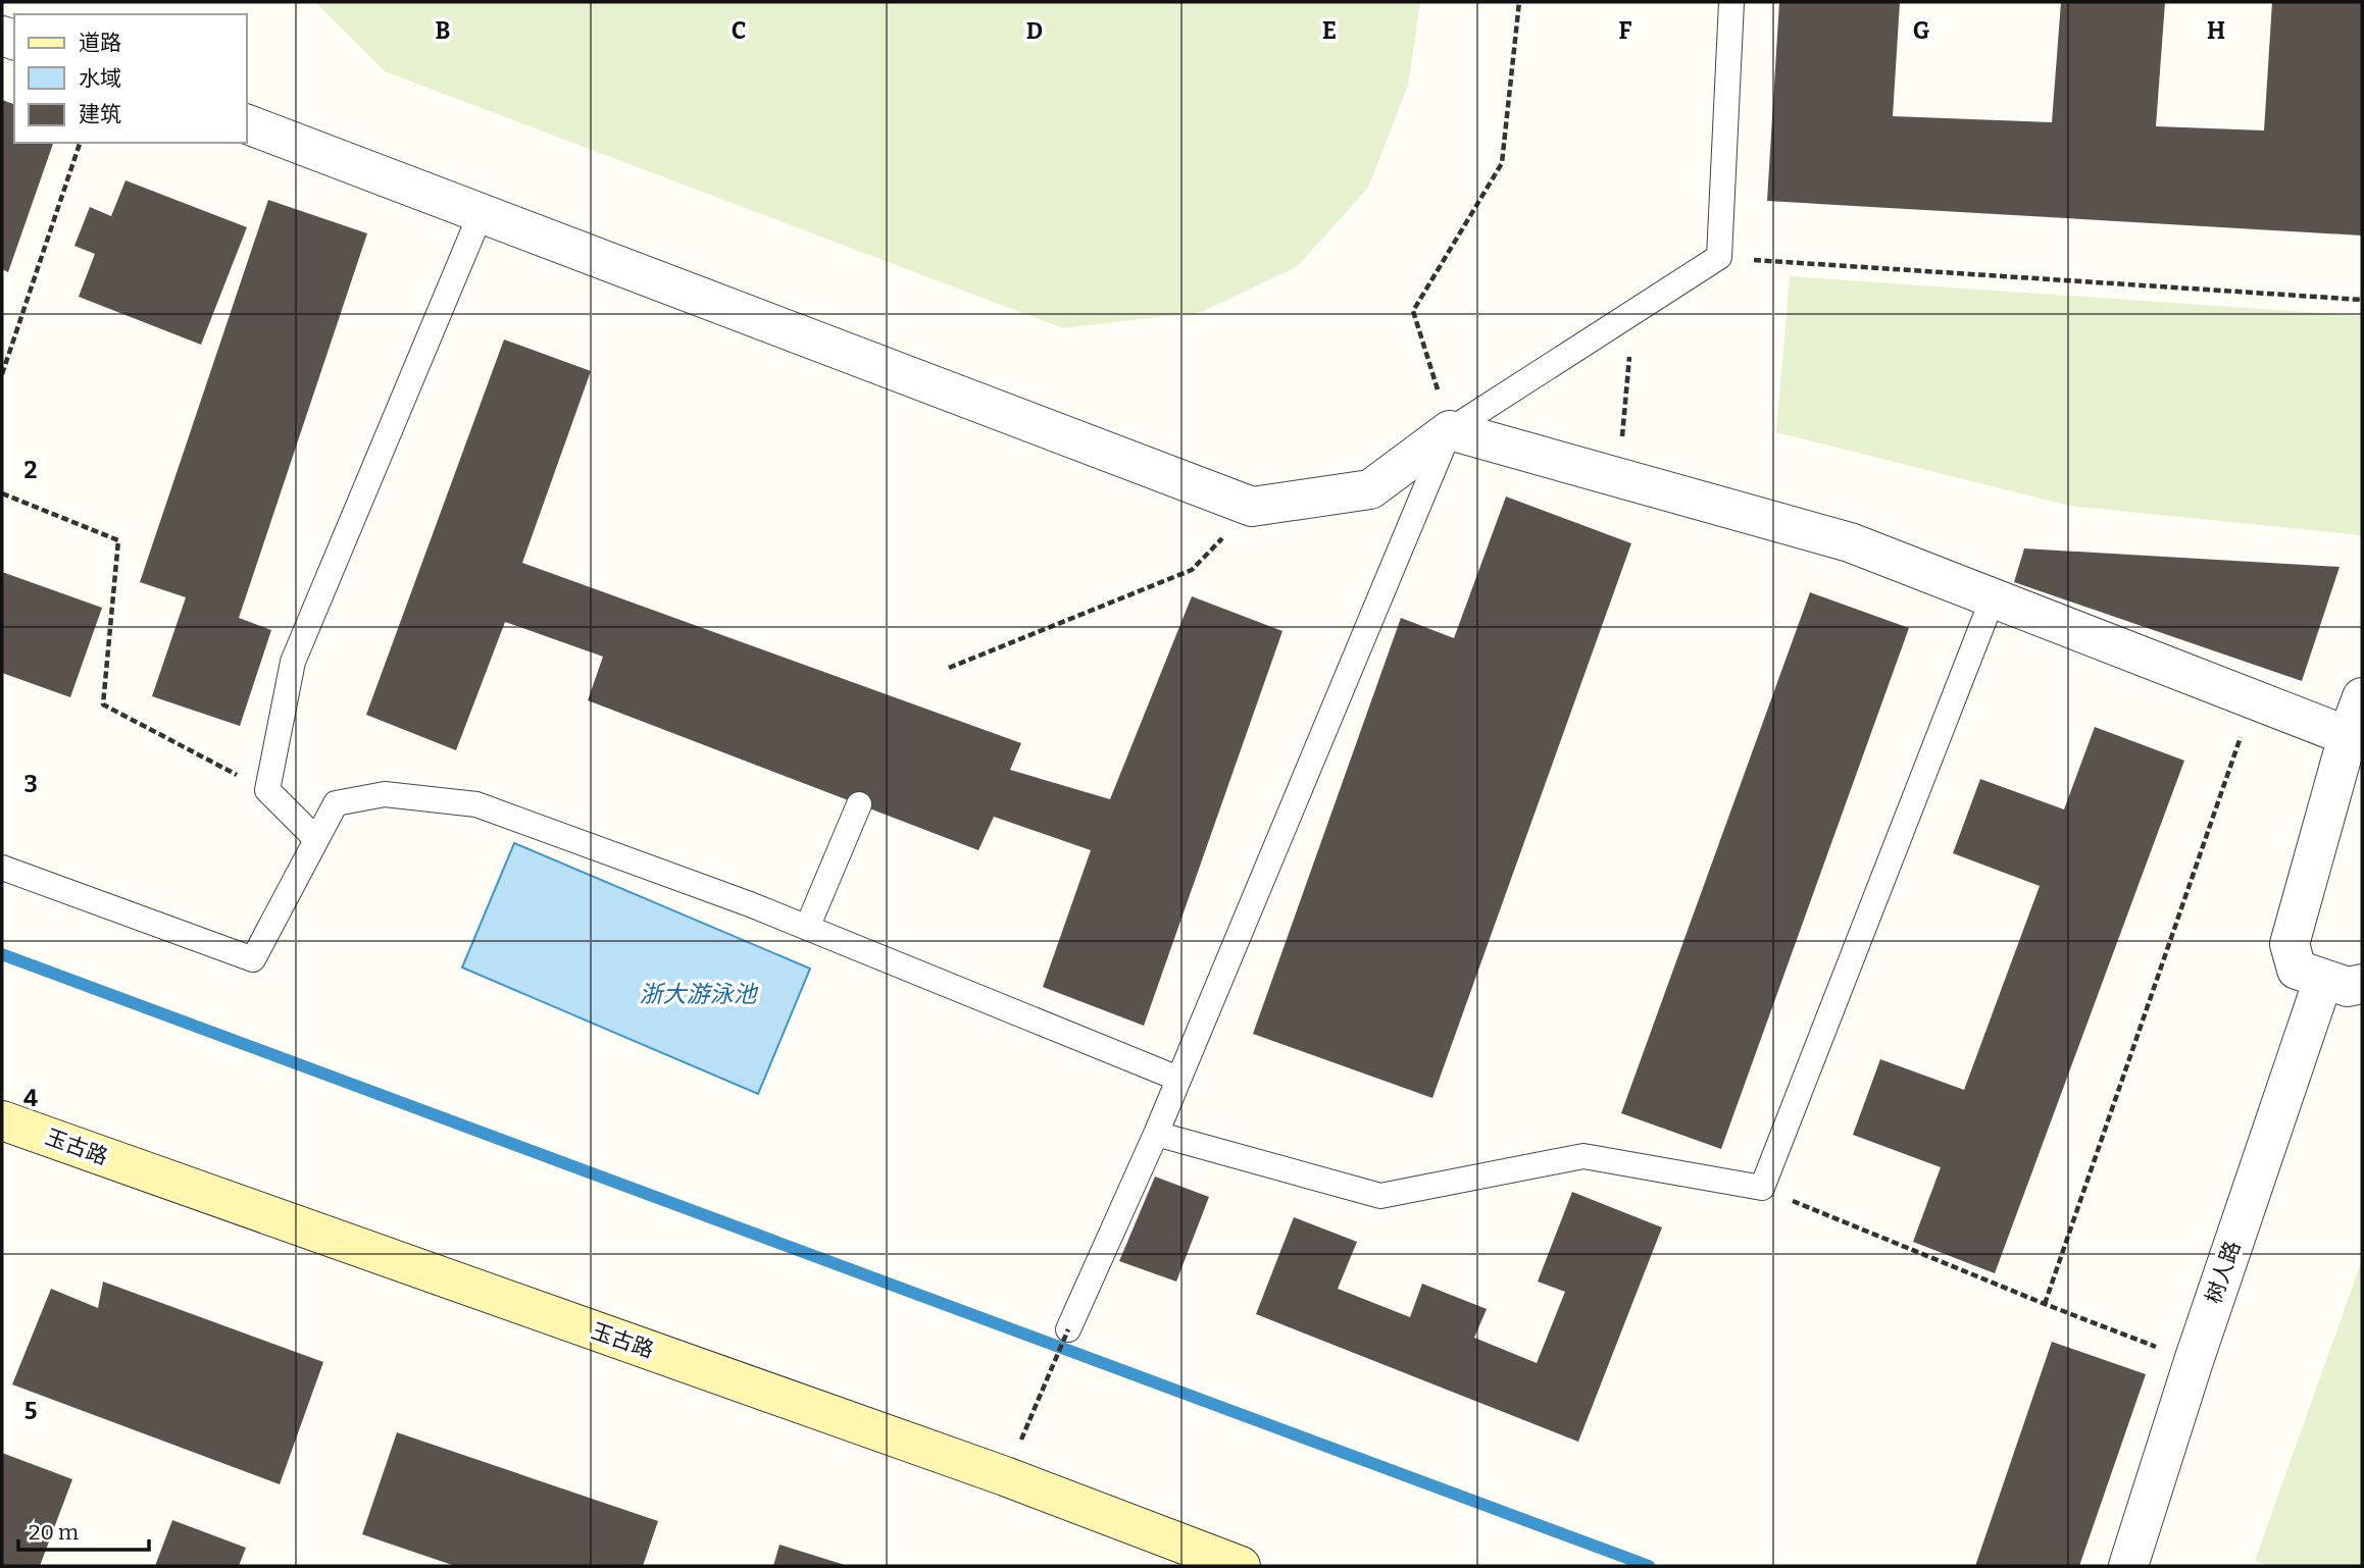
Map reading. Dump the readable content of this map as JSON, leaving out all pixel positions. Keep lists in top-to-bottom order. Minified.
{"streets":{"main road":["玉古路"],"street":["树人路"]},"water":["浙大游泳池"],"legend":["道路","水域","建筑"],"scale_bar":"20 m","grid":{"columns":["B","C","D","E","F","G","H"],"rows":["2","3","4","5"]}}
